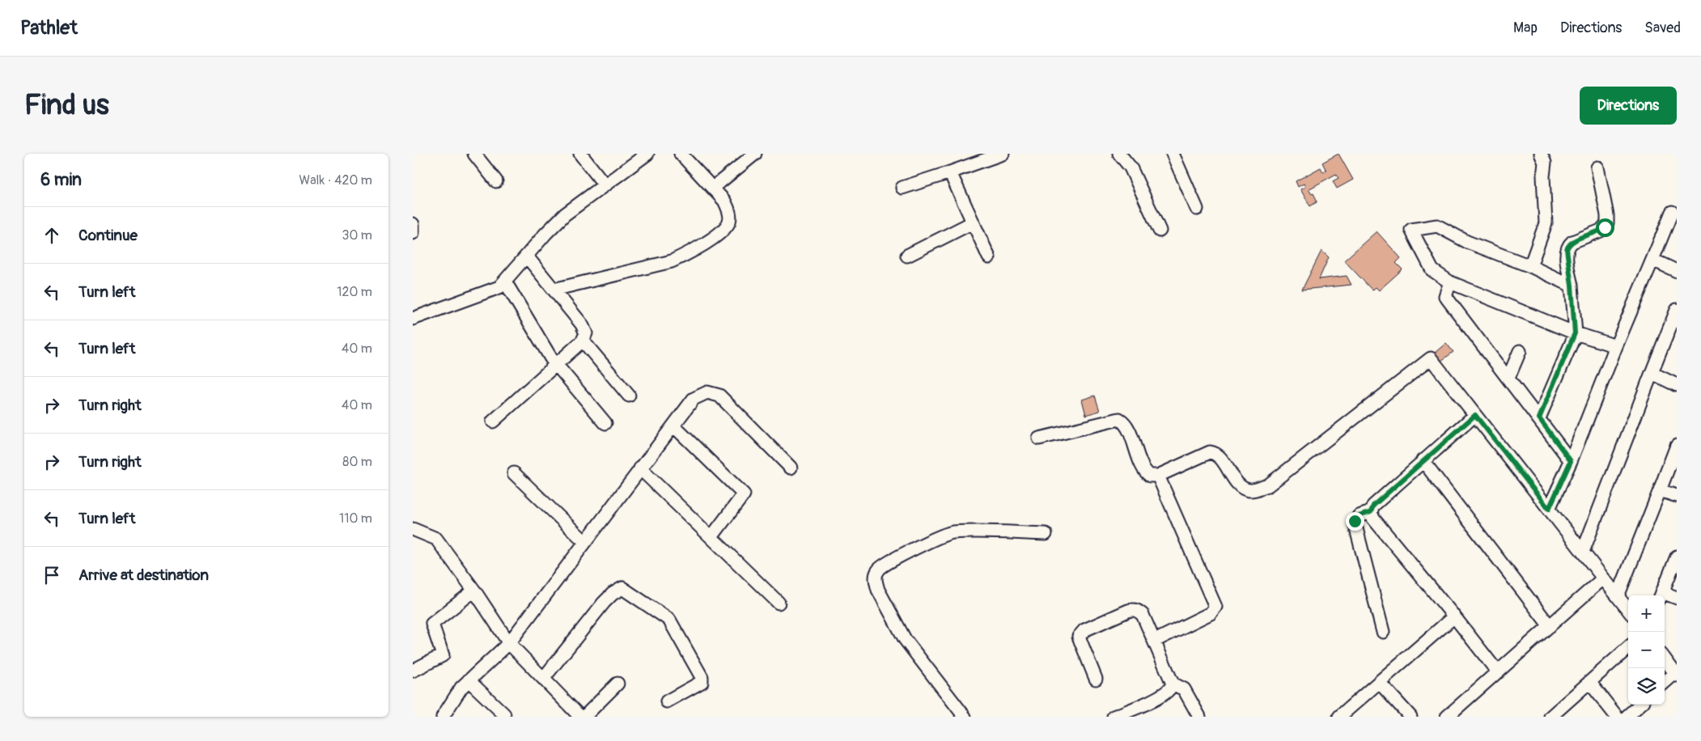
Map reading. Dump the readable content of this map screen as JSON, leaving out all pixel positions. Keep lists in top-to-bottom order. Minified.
{"page":{"header":"Pathlet","nav":["Map","Directions","Saved"],"buttons":"Directions","title":"Find us","heading":["6 min","Walk · 420 m"],"list":[["Continue","30 m"],["Turn left","120 m"],["Turn left","40 m"],["Turn right","40 m"],["Turn right","80 m"],["Turn left","110 m"],"Arrive at destination"],"map_buttons":["+","−"]}}
